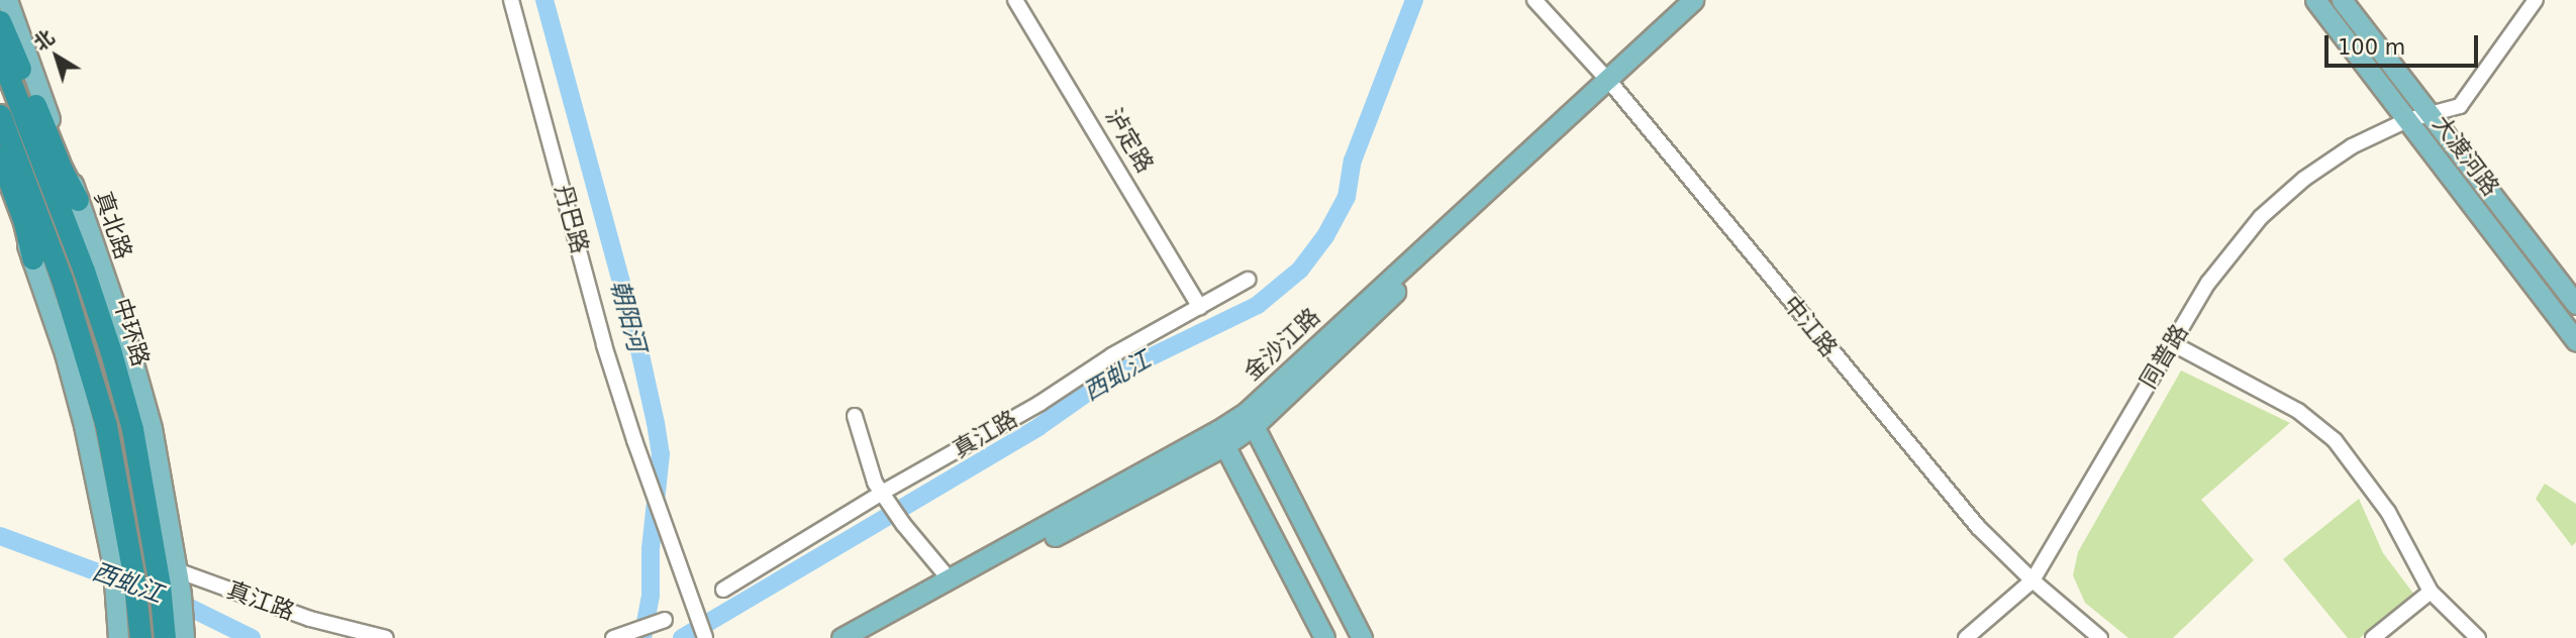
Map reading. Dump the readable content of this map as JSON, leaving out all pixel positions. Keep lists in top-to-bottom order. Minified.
{"streets":{"highway":["中环路"],"main road":["大渡河路","真北路","金沙江路"],"street":["泸定路","丹巴路","中江路","同普路","真江路"]},"crossings":[["泸定路","真江路"],["大渡河路","同普路"],["真北路","中环路"],["真北路","真江路"],["中江路","金沙江路"],["中江路","同普路"]],"water":["朝阳河","西虬江"],"scale_bar":"100 m","north":"top left"}
